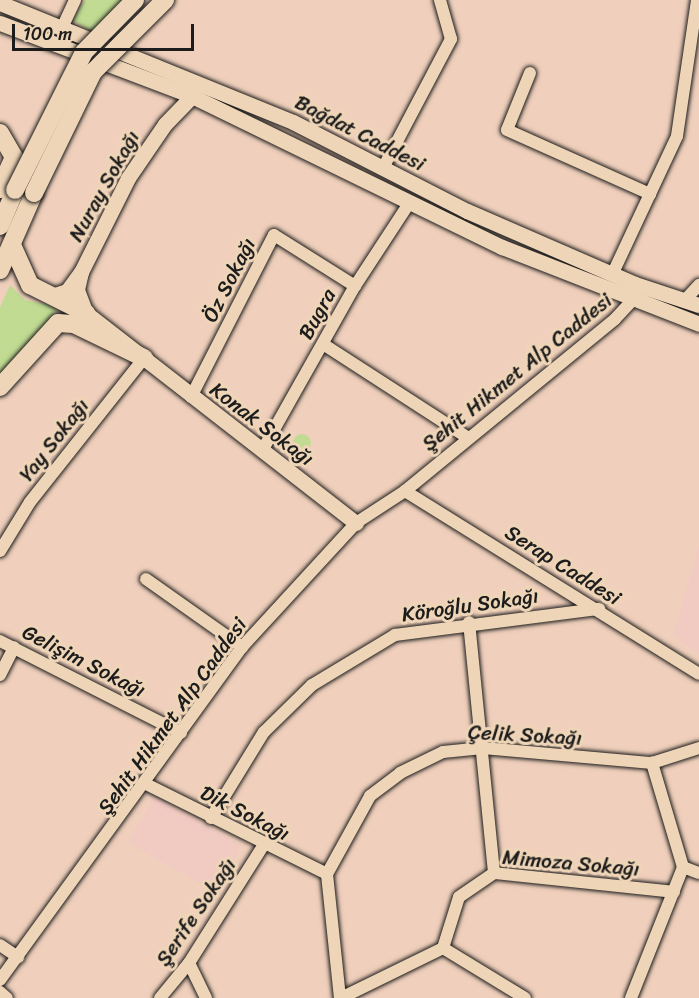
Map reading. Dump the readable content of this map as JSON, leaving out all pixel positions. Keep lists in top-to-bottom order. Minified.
{"streets":{"main road":["Bağdat Caddesi","Nuray Sokağı","Konak Sokağı"],"street":["Öz Sokağı","Bugra","Şehit Hikmet Alp Caddesi","Yay Sokağı","Serap Caddesi","Köroğlu Sokağı","Gelişim Sokağı","Çelik Sokağı","Dik Sokağı","Mimoza Sokağı","Şerife Sokağı"]},"crossings":[["Bağdat Caddesi","Nuray Sokağı"],["Bağdat Caddesi","Bugra"],["Bağdat Caddesi","Şehit Hikmet Alp Caddesi"],["Öz Sokağı","Bugra"],["Öz Sokağı","Konak Sokağı"],["Bugra","Konak Sokağı"],["Şehit Hikmet Alp Caddesi","Konak Sokağı"],["Şehit Hikmet Alp Caddesi","Serap Caddesi"],["Şehit Hikmet Alp Caddesi","Gelişim Sokağı"],["Şehit Hikmet Alp Caddesi","Dik Sokağı"],["Konak Sokağı","Yay Sokağı"],["Serap Caddesi","Köroğlu Sokağı"],["Köroğlu Sokağı","Dik Sokağı"],["Çelik Sokağı","Dik Sokağı"],["Dik Sokağı","Şerife Sokağı"]],"scale_bar":"100 m"}
